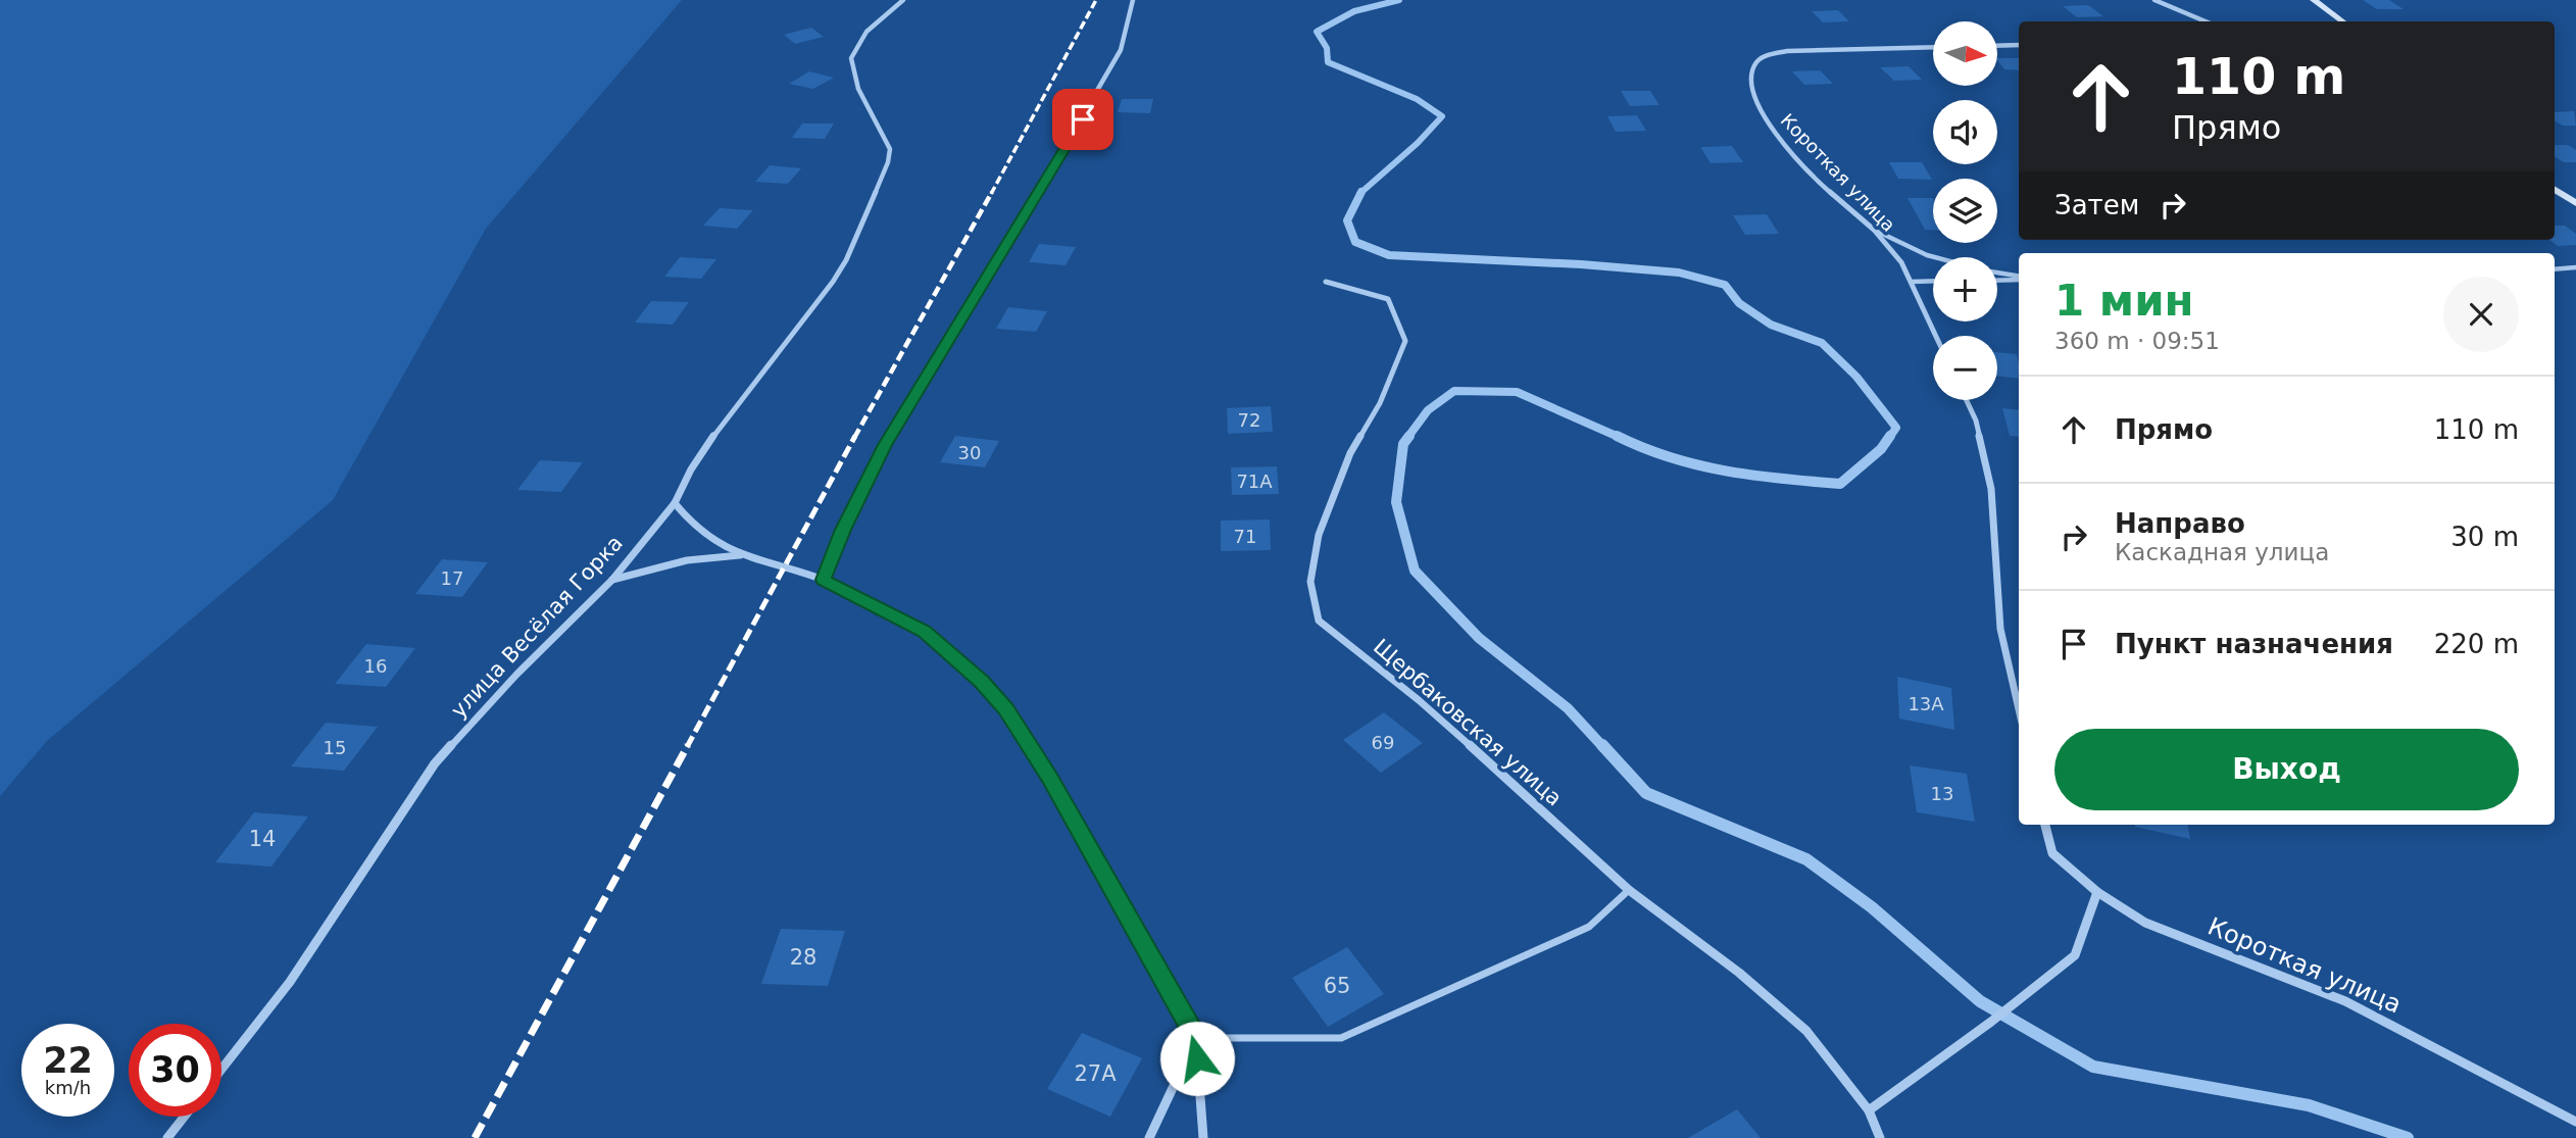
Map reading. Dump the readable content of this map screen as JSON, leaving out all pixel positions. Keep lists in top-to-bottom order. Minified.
{"streets":{"street":["Короткая улица","улица Весёлая Горка","Щербаковская улица"]},"house_numbers":["72","30","71А","71","17","16","13А","69","15","13","14","28","65","27А"],"north":"right","page":{"map_buttons":["+","−"],"turn":["110 m","Прямо"],"then":"Затем","heading":["1 мин","360 m · 09:51"],"list":[{"name":"Прямо","value":"110 m"},{"name":"Направо","note":"Каскадная улица","value":"30 m"},{"name":"Пункт назначения","value":"220 m"}],"buttons":"Выход","speed":"22 km/h","limit":"30"}}
